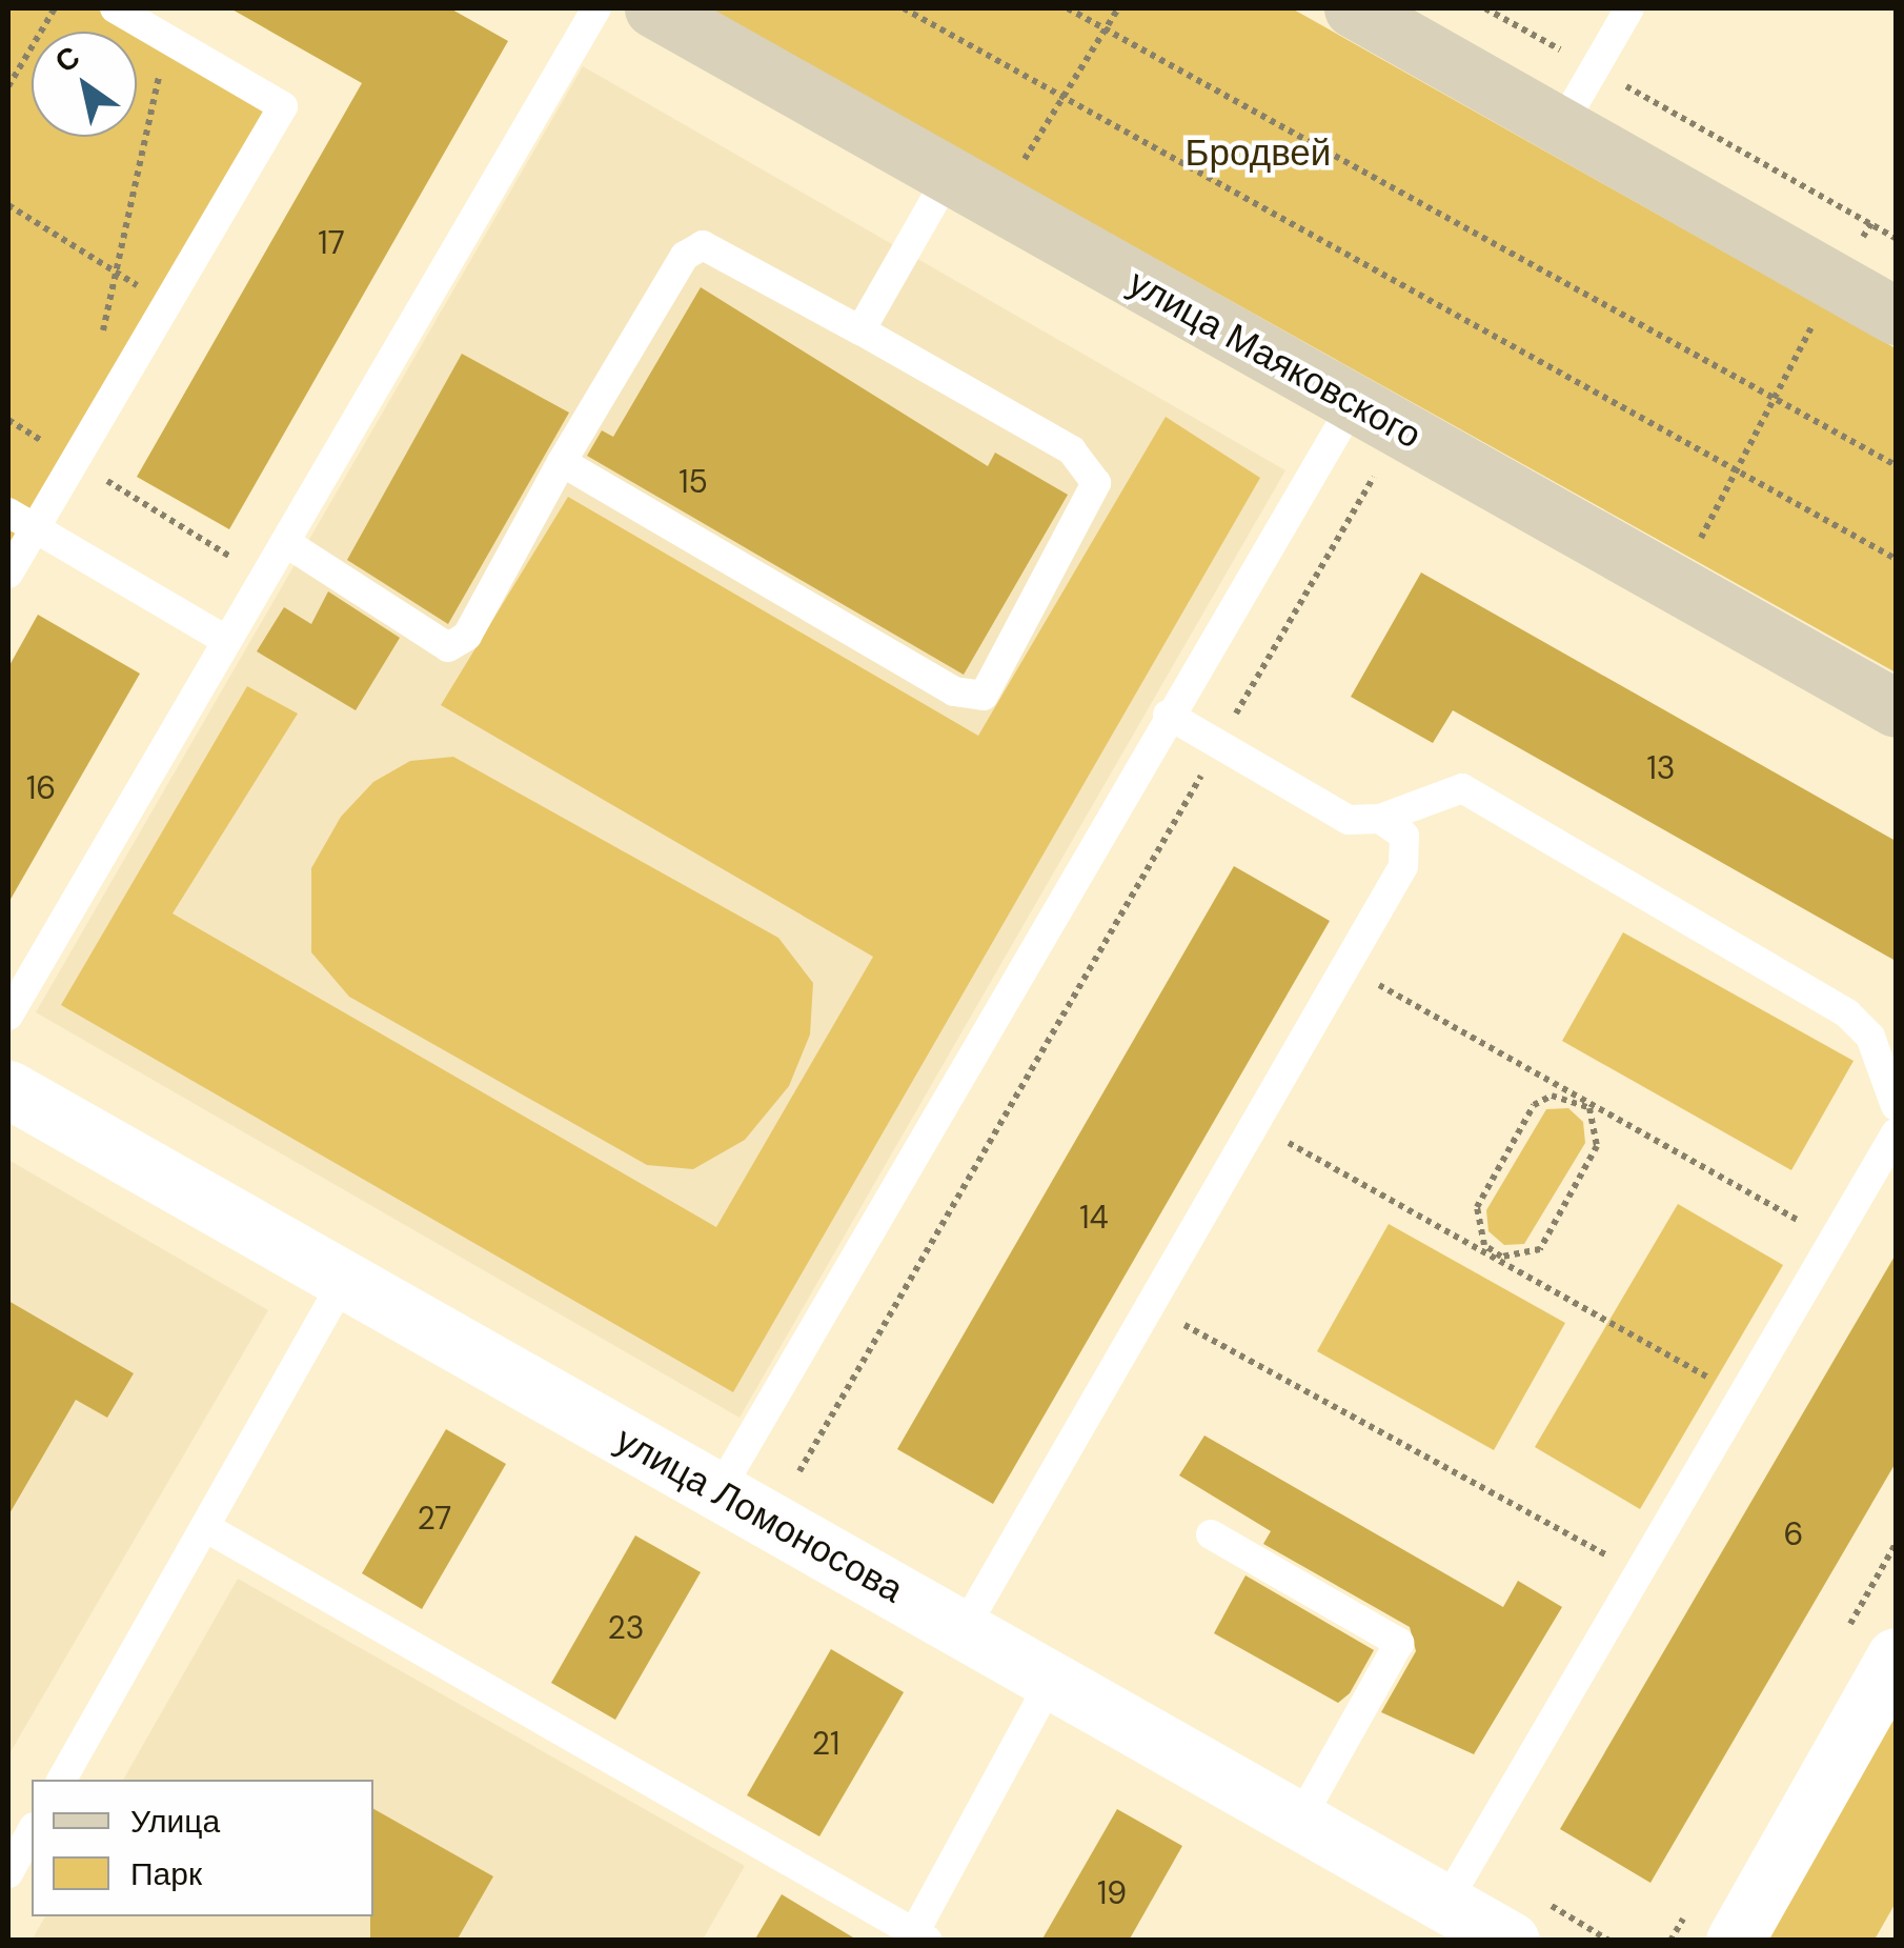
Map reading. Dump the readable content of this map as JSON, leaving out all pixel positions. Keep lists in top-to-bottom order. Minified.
{"streets":{"street":["улица Маяковского","улица Ломоносова"]},"parks":["Бродвей"],"house_numbers":["17","15","13","16","14","27","6","23","21","19"],"legend":["Улица","Парк"],"north":"top left"}
